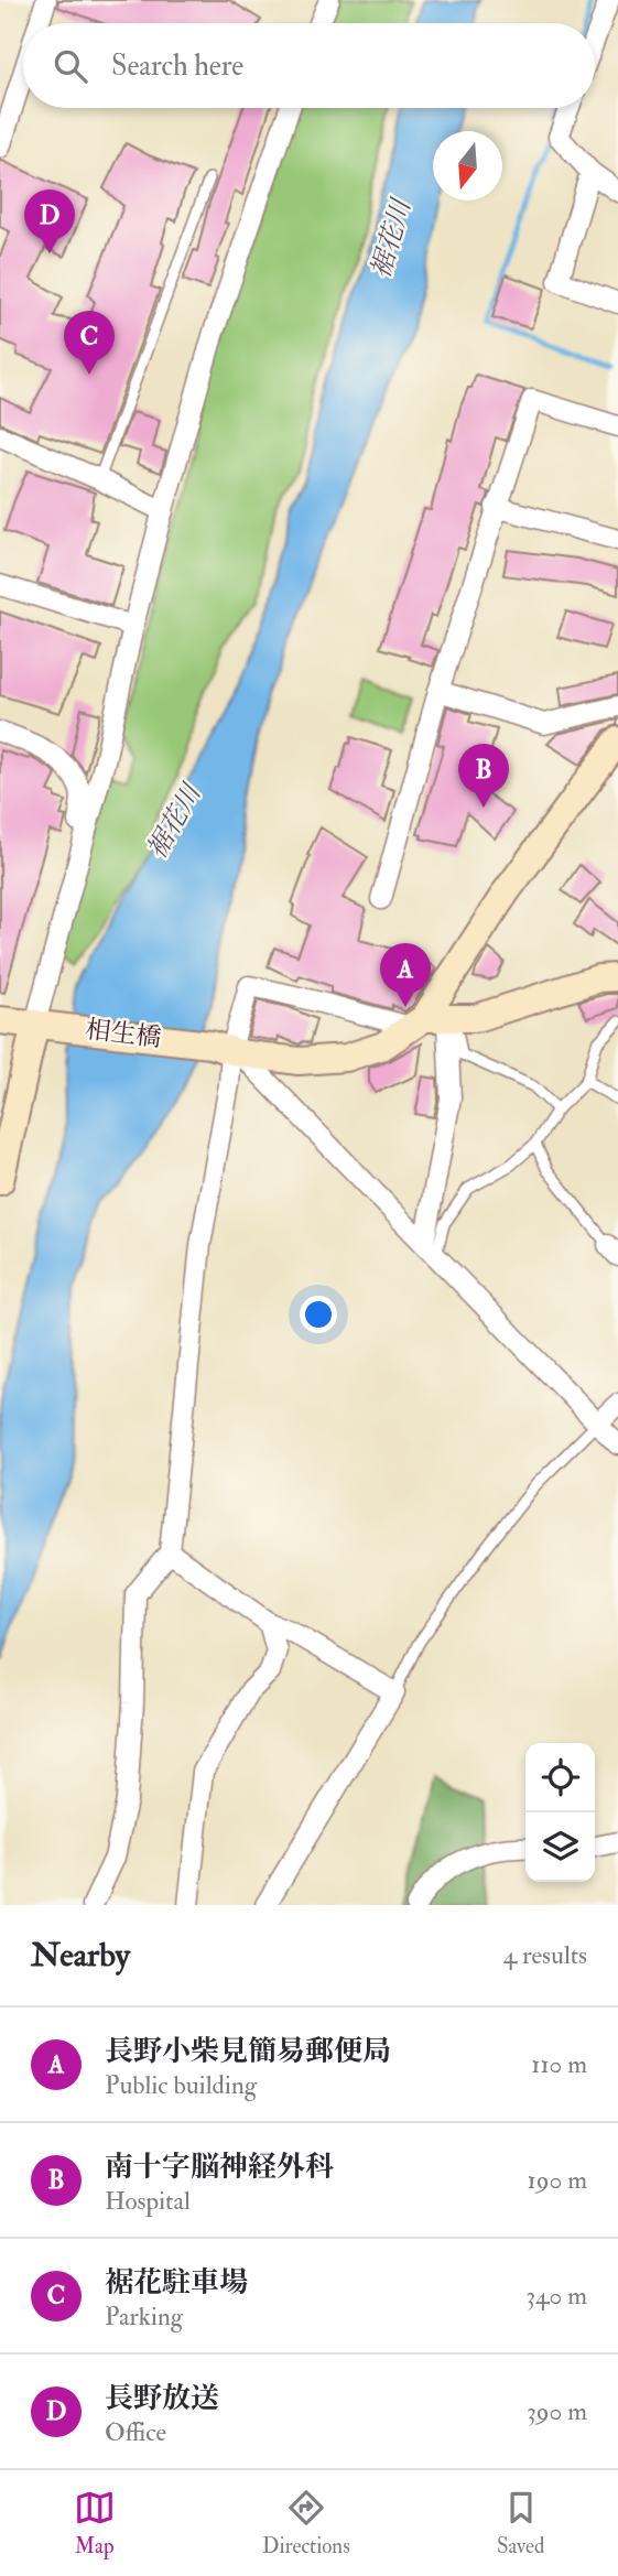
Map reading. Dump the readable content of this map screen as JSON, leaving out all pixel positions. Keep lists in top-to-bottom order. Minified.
{"streets":{"street":["相生橋"]},"water":["裾花川"],"north":"bottom","page":{"search":"Search here","pins":["D","C","B","A"],"heading":["Nearby","4 results"],"list":[{"mark":"A","name":"長野小柴見簡易郵便局","note":"Public building","value":"110 m"},{"mark":"B","name":"南十字脳神経外科","note":"Hospital","value":"190 m"},{"mark":"C","name":"裾花駐車場","note":"Parking","value":"340 m"},{"mark":"D","name":"長野放送","note":"Office","value":"390 m"}],"nav":["Map","Directions","Saved"]}}
